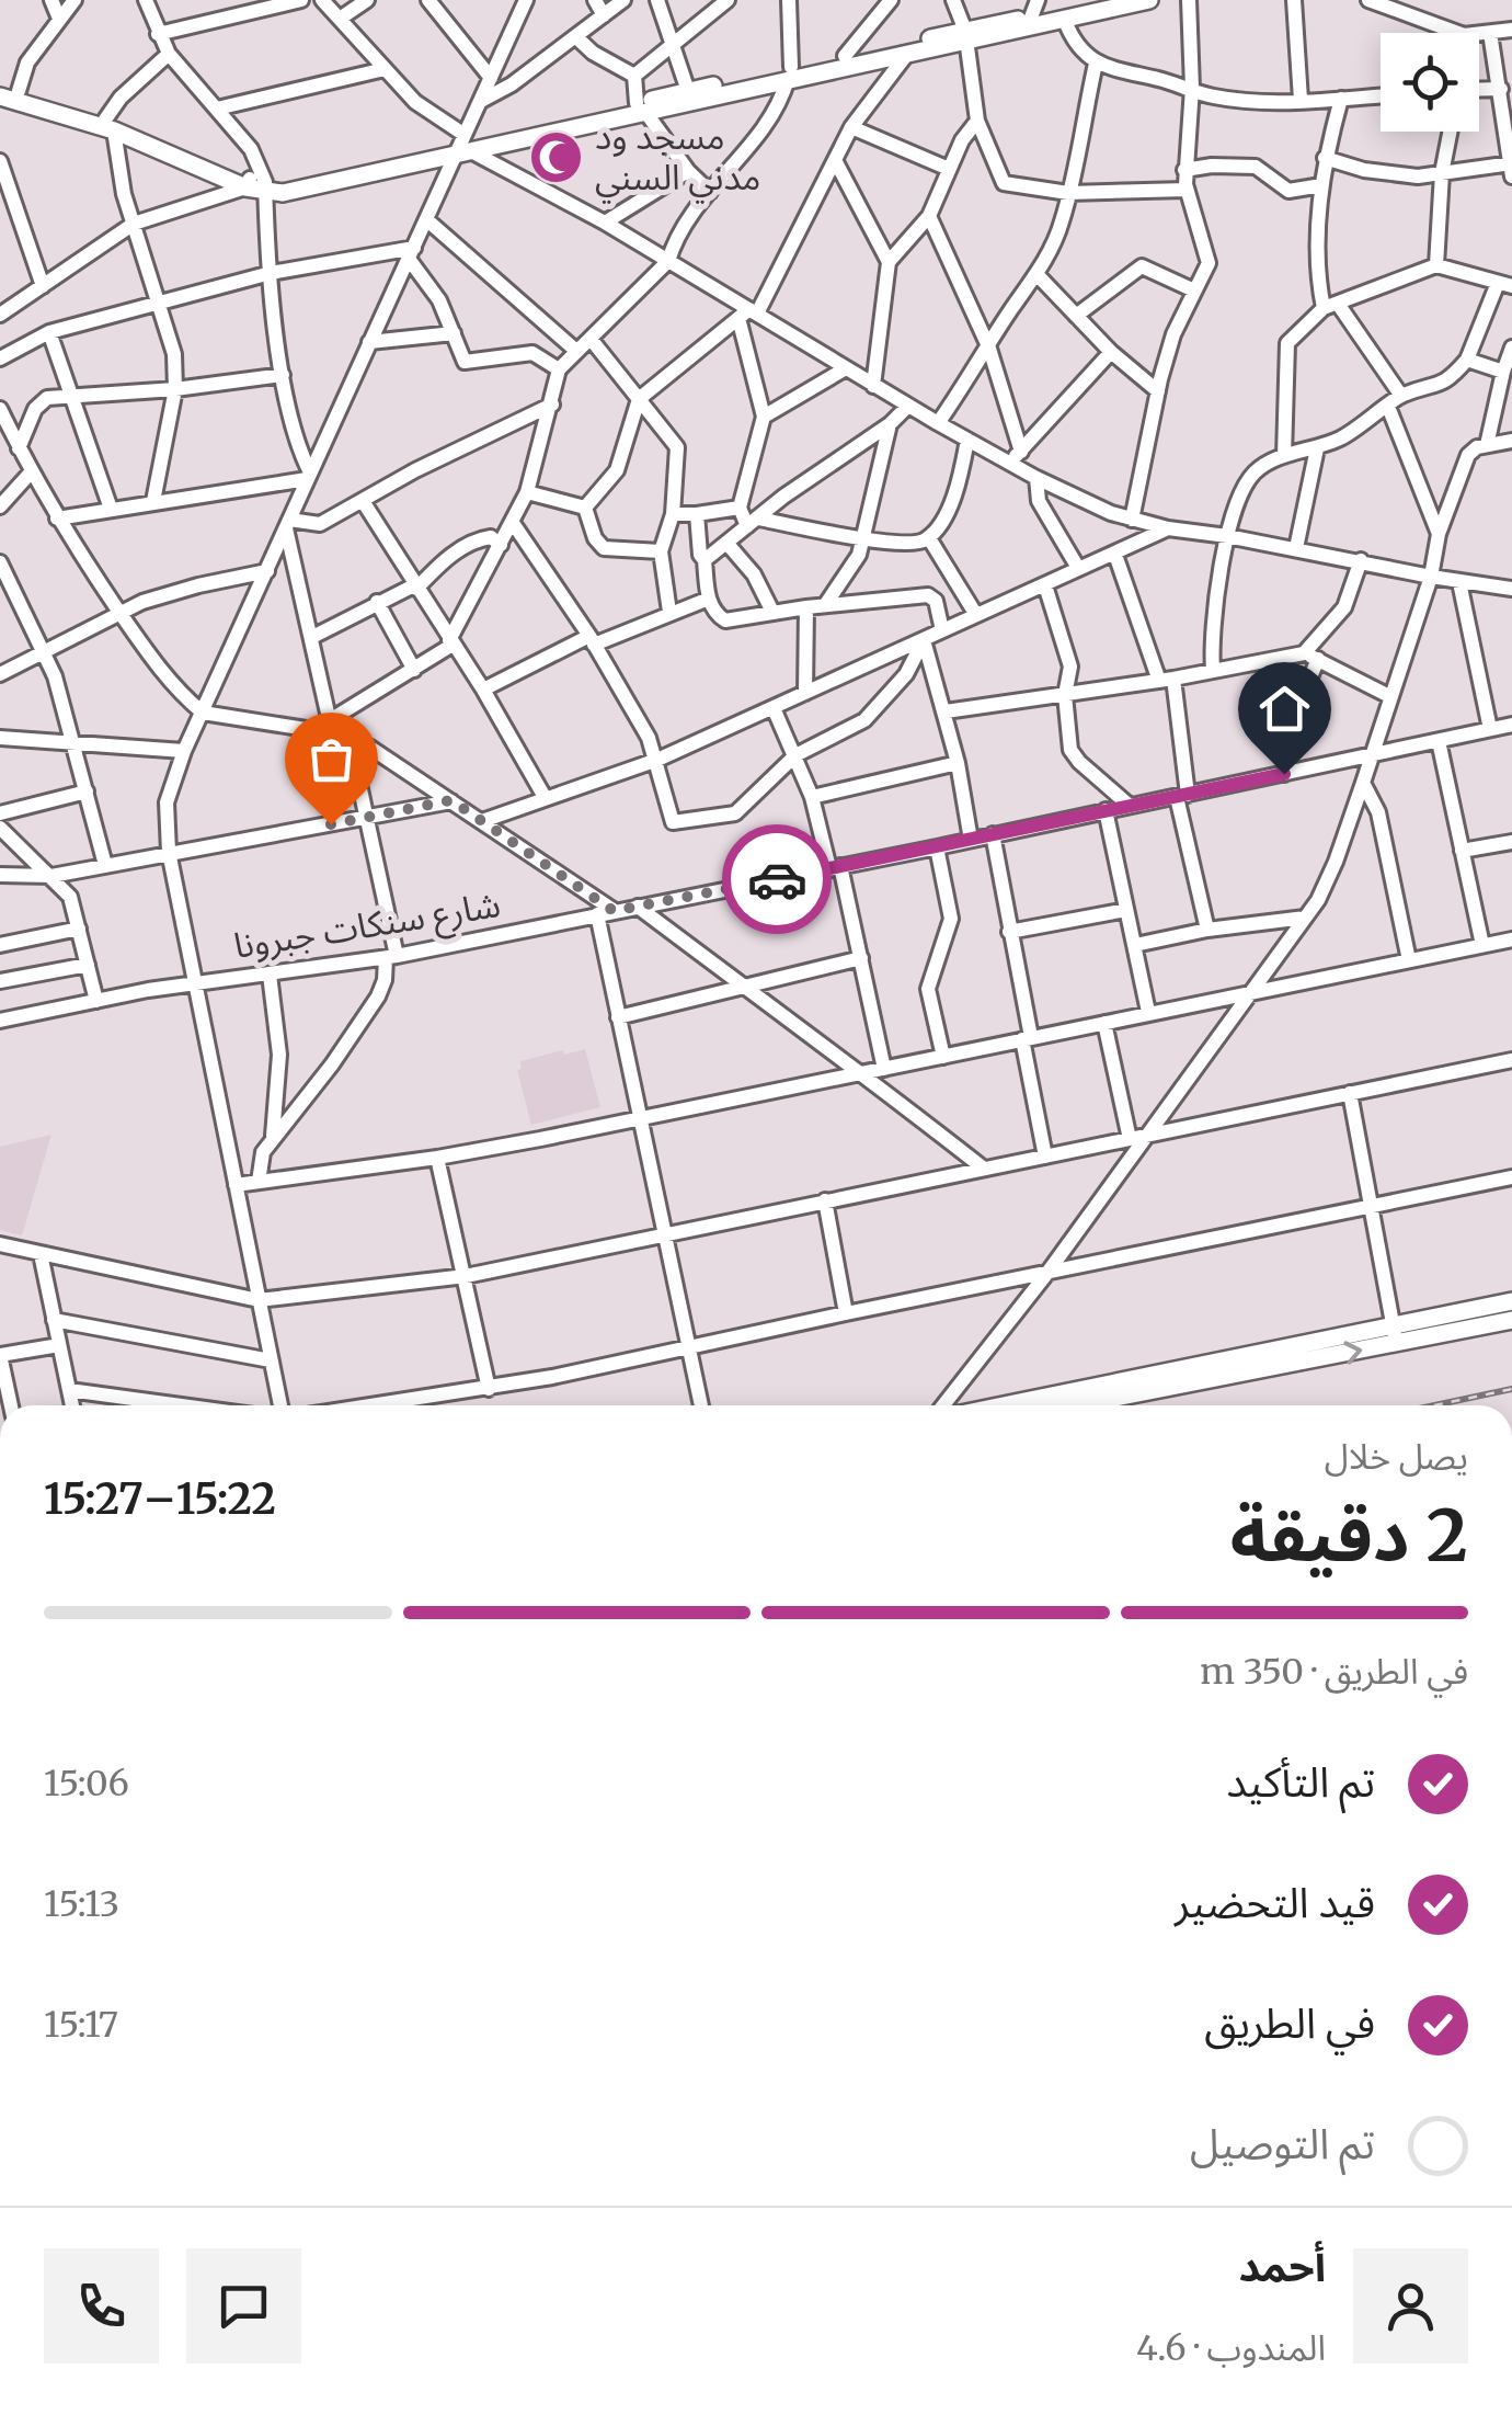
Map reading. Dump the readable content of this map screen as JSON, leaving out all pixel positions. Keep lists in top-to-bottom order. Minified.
{"streets":{"street":["شارع سنكات جبرونا"]},"places":{"mosque":["مسجد ود مدني السني"]},"page":{"heading":["2 دقيقة","يصل خلال","15:22–15:27"],"panel":["أحمد","المندوب · 4.6"],"bar":"في الطريق · 350 m","list":[["تم التأكيد","15:06"],["قيد التحضير","15:13"],["في الطريق","15:17"],"تم التوصيل"]}}
